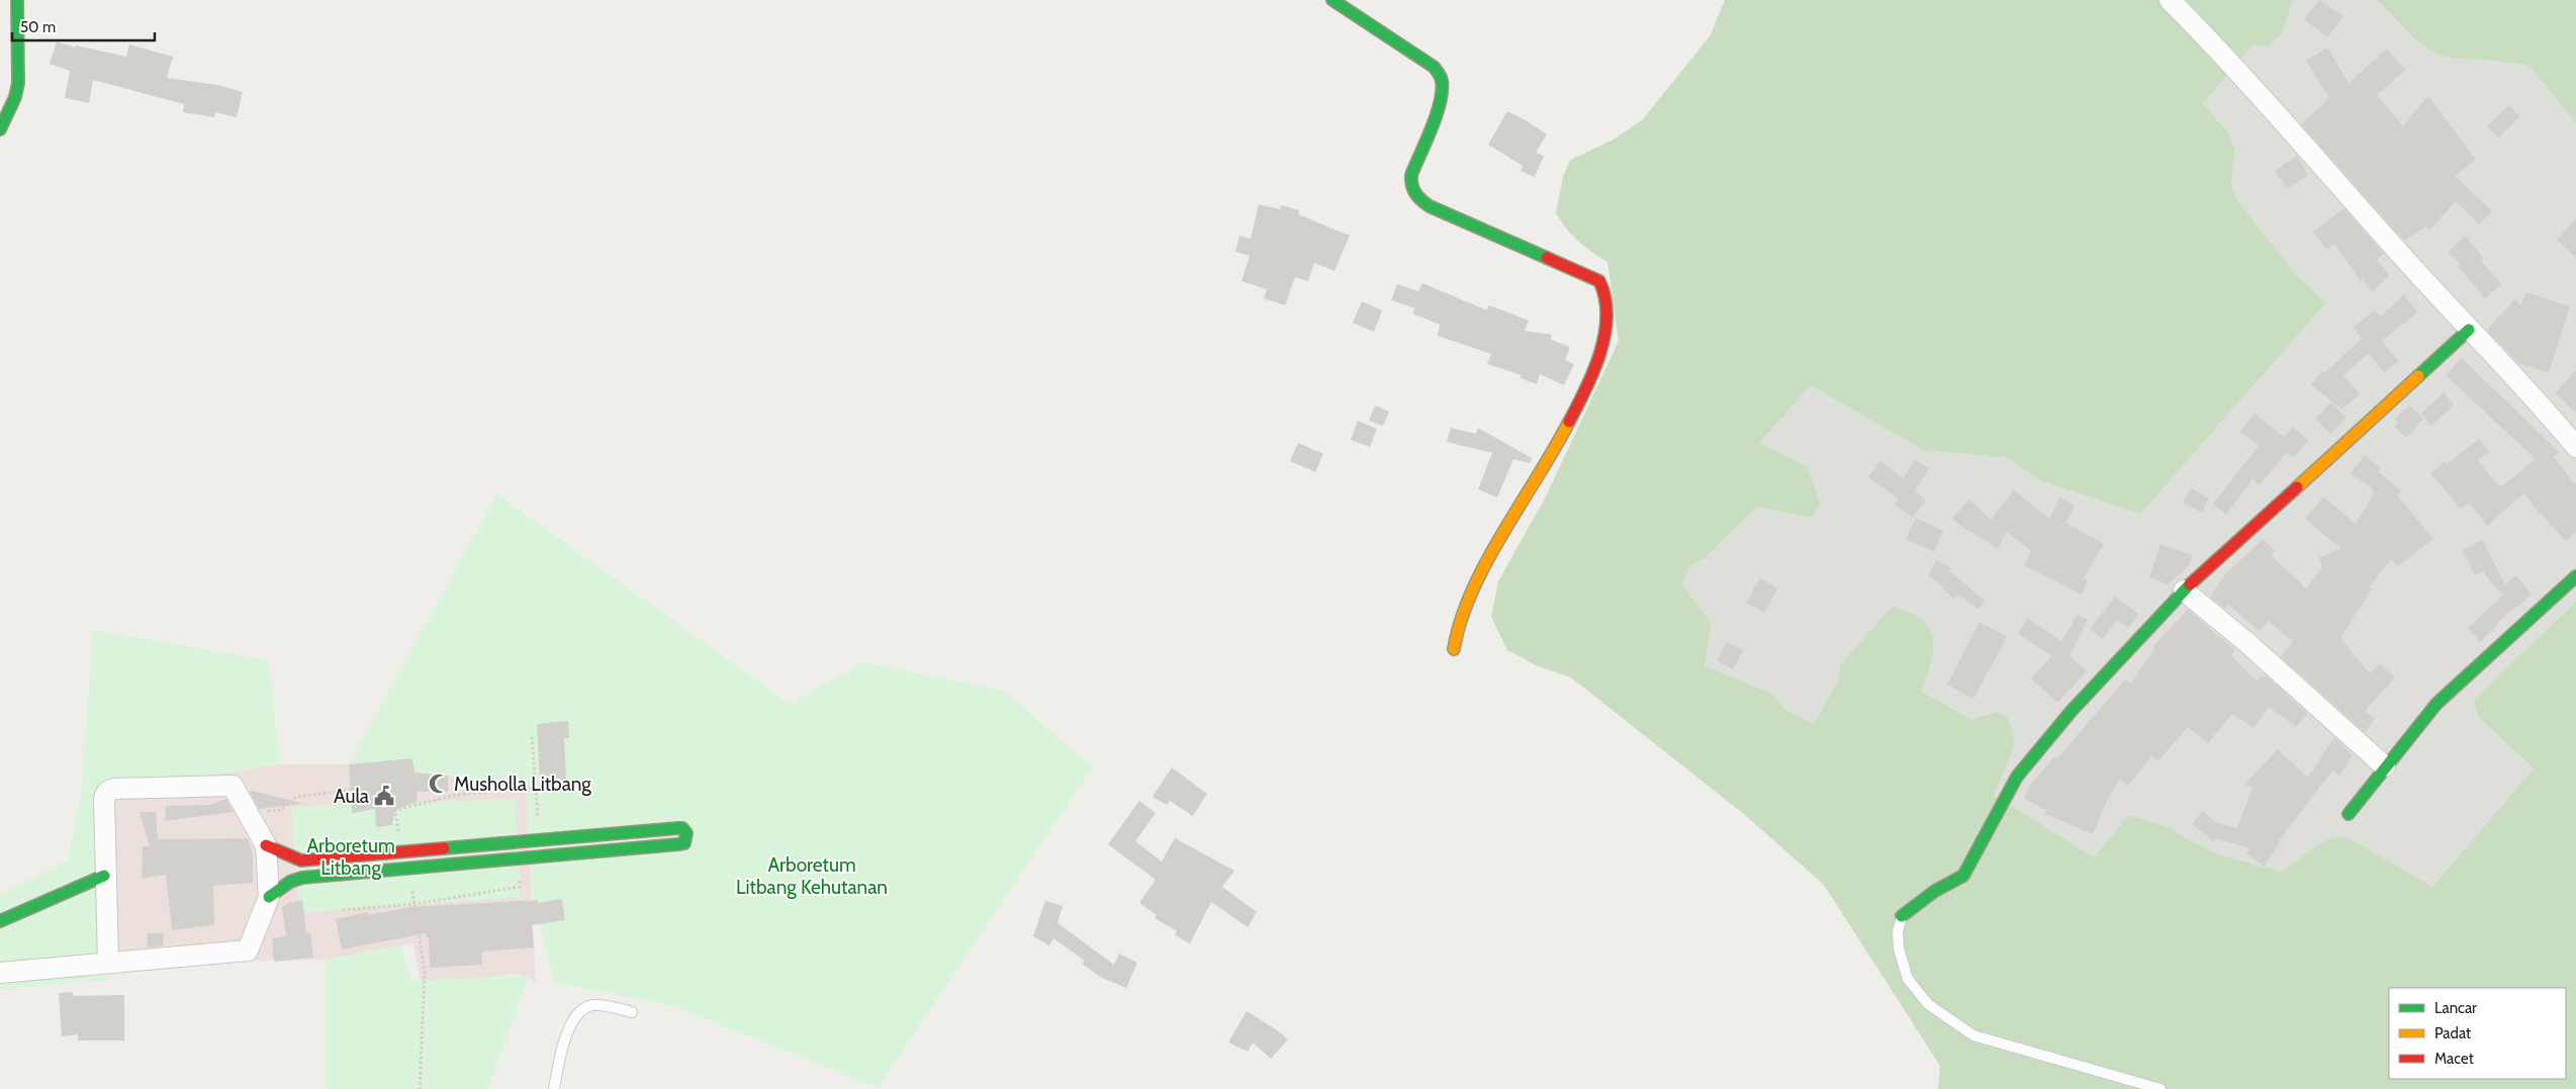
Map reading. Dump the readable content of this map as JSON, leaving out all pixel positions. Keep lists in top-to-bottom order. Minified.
{"parks":["Arboretum Litbang","Arboretum Litbang Kehutanan"],"places":{"mosque":["Musholla Litbang"],"public building":["Aula"]},"legend":["Lancar","Padat","Macet"],"scale_bar":"50 m"}
